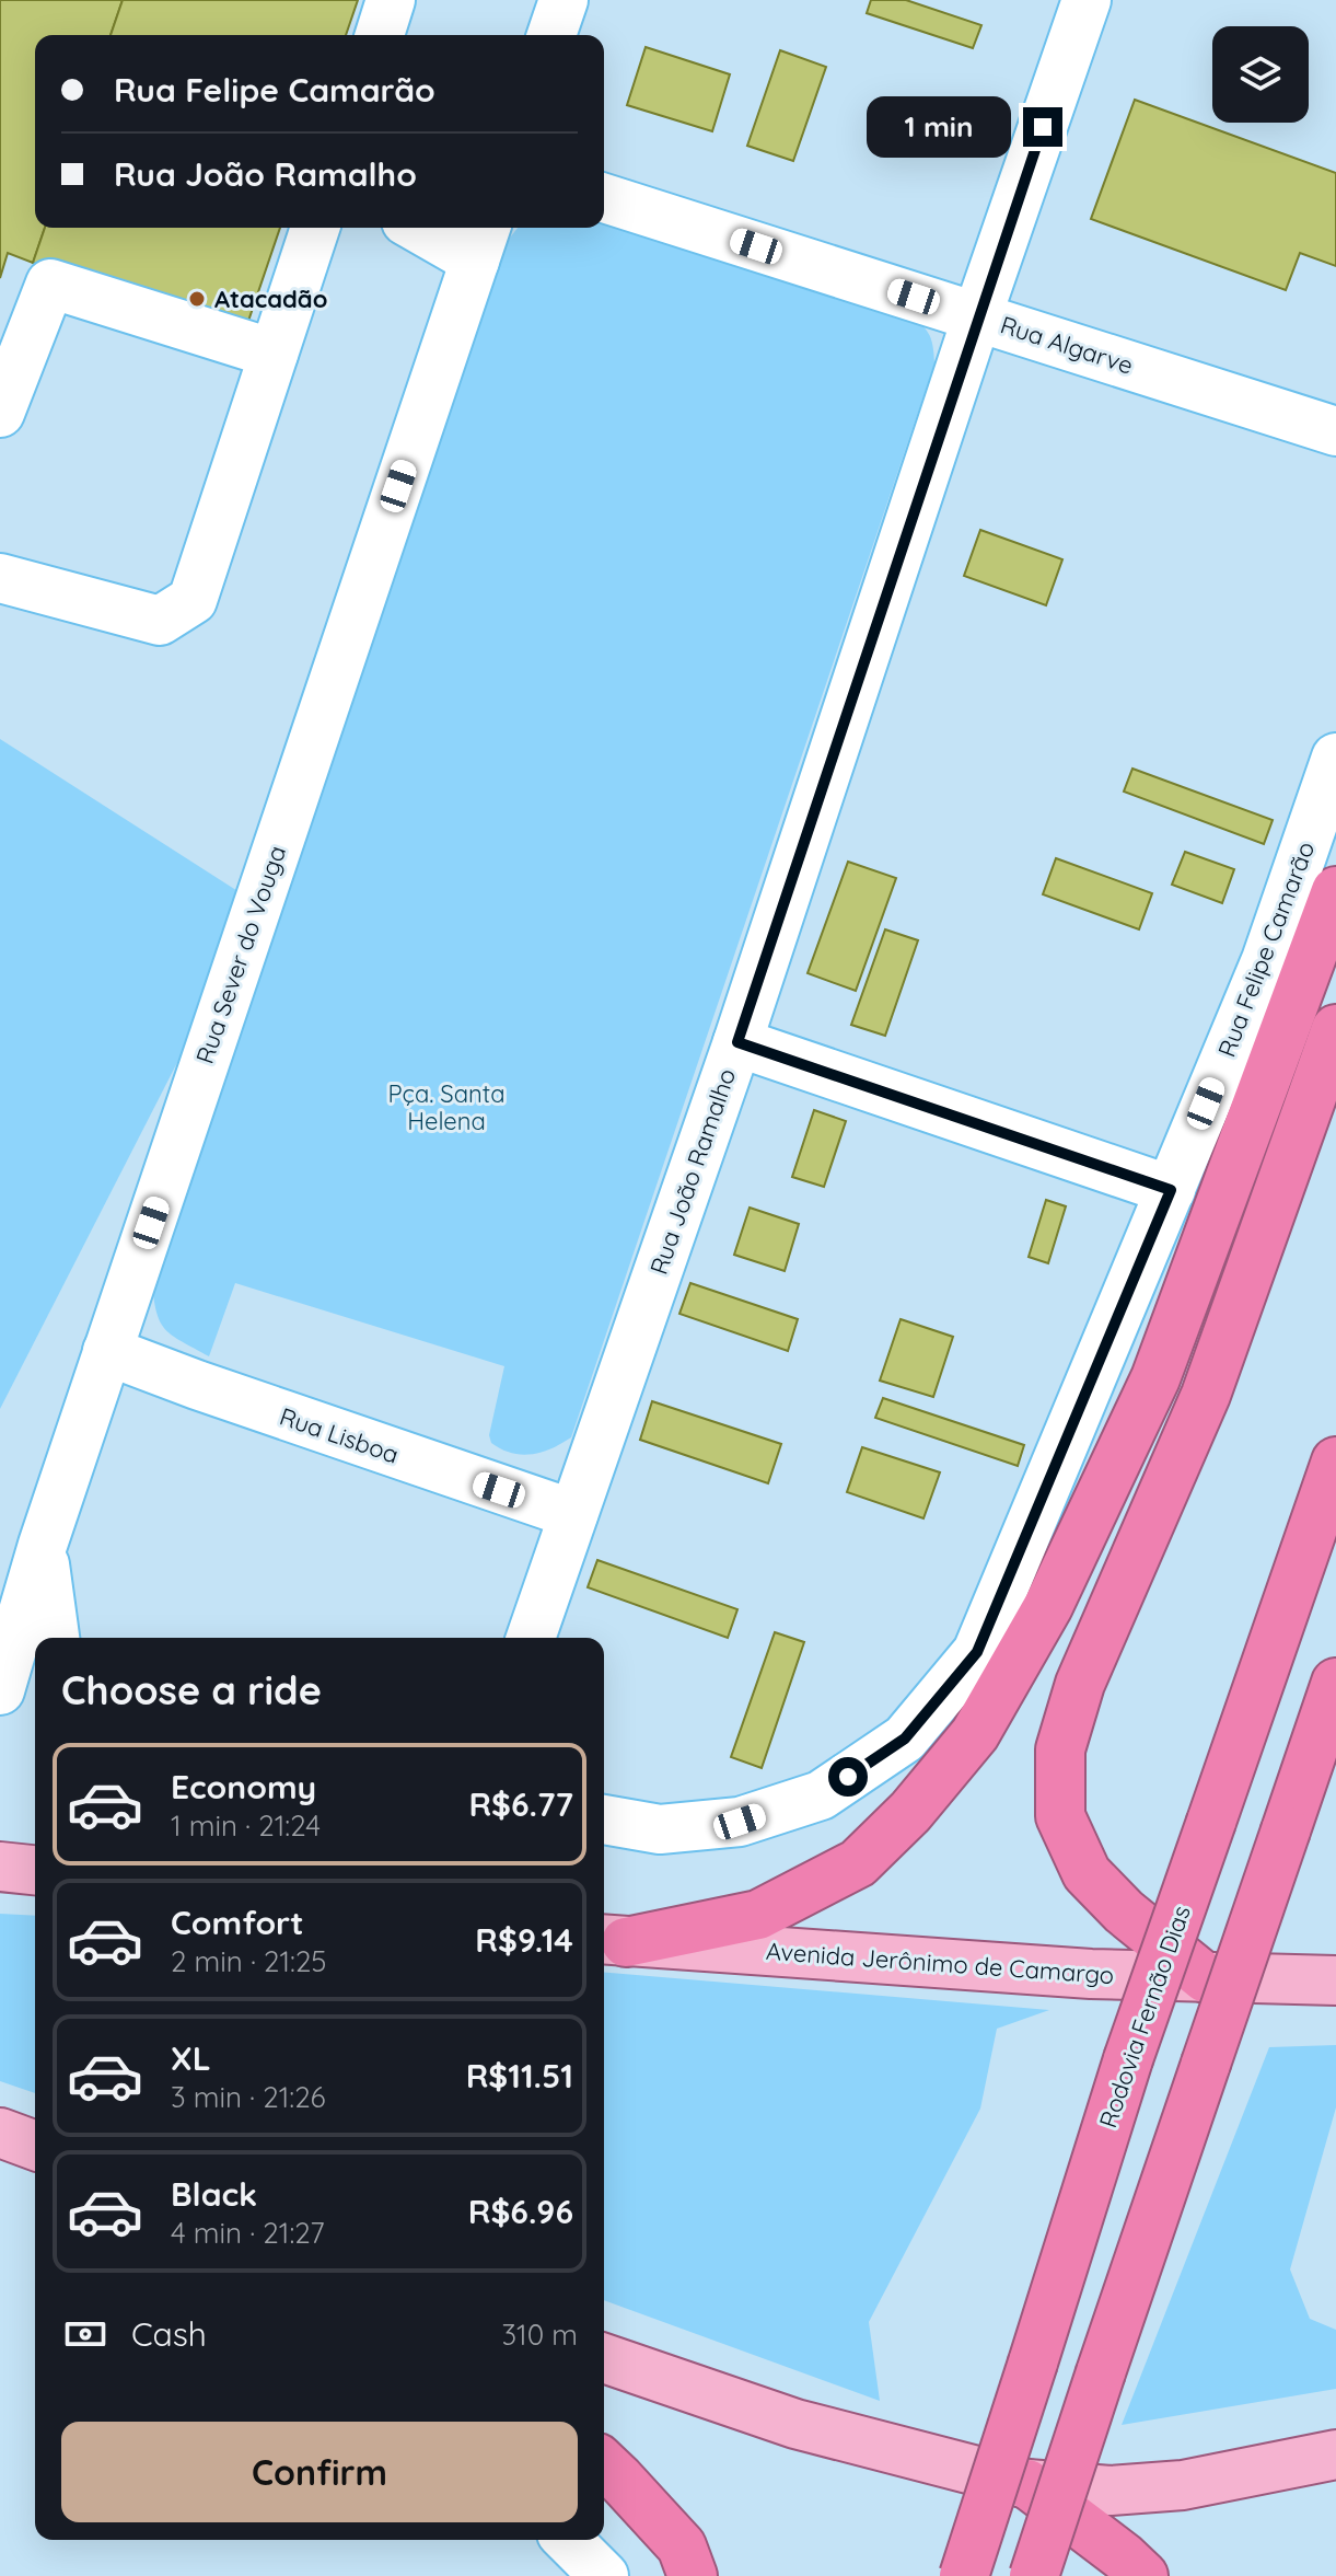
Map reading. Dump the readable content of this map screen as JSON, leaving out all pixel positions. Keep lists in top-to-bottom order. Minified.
{"streets":{"highway":["Rodovia Fernão Dias"],"main road":["Avenida Jerônimo de Camargo"],"street":["Rua Algarve","Rua Felipe Camarão","Rua Sever do Vouga","Rua João Ramalho","Rua Lisboa"]},"crossings":[["Rua Algarve","Rua João Ramalho"],["Rua Sever do Vouga","Rua Lisboa"],["Rua João Ramalho","Rua Lisboa"]],"parks":["Pça. Santa Helena"],"places":["Atacadão"],"page":{"banner":["Rua Felipe Camarão","Rua João Ramalho"],"bubble":"1 min","heading":"Choose a ride","list":[{"name":"Economy","note":"1 min · 21:24","value":"R$6.77"},{"name":"Comfort","note":"2 min · 21:25","value":"R$9.14"},{"name":"XL","note":"3 min · 21:26","value":"R$11.51"},{"name":"Black","note":"4 min · 21:27","value":"R$6.96"}],"pay":["Cash","310 m"],"buttons":"Confirm"}}
